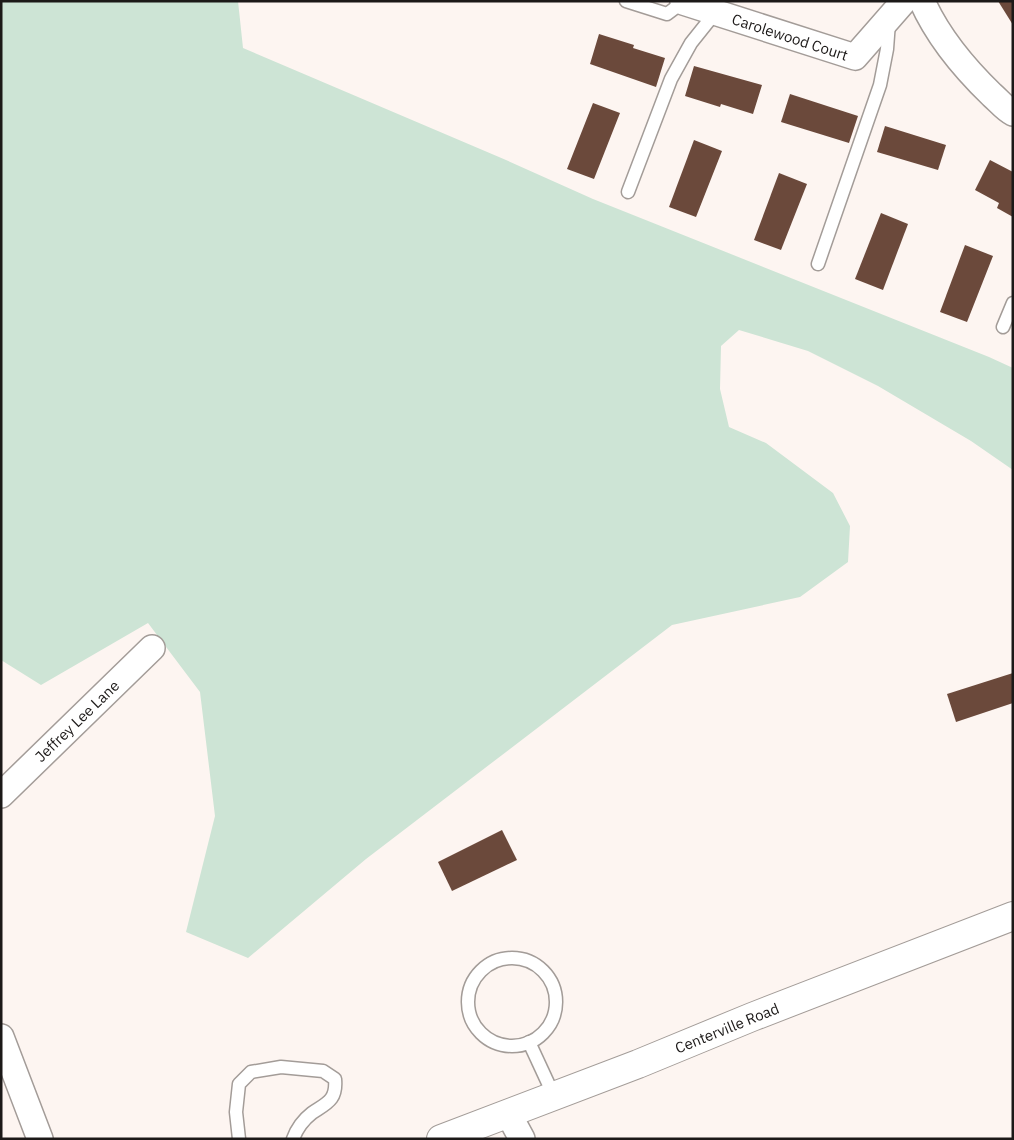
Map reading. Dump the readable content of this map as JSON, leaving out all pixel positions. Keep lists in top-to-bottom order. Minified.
{"streets":{"main road":["Centerville Road"],"street":["Carolewood Court","Jeffrey Lee Lane"]}}
